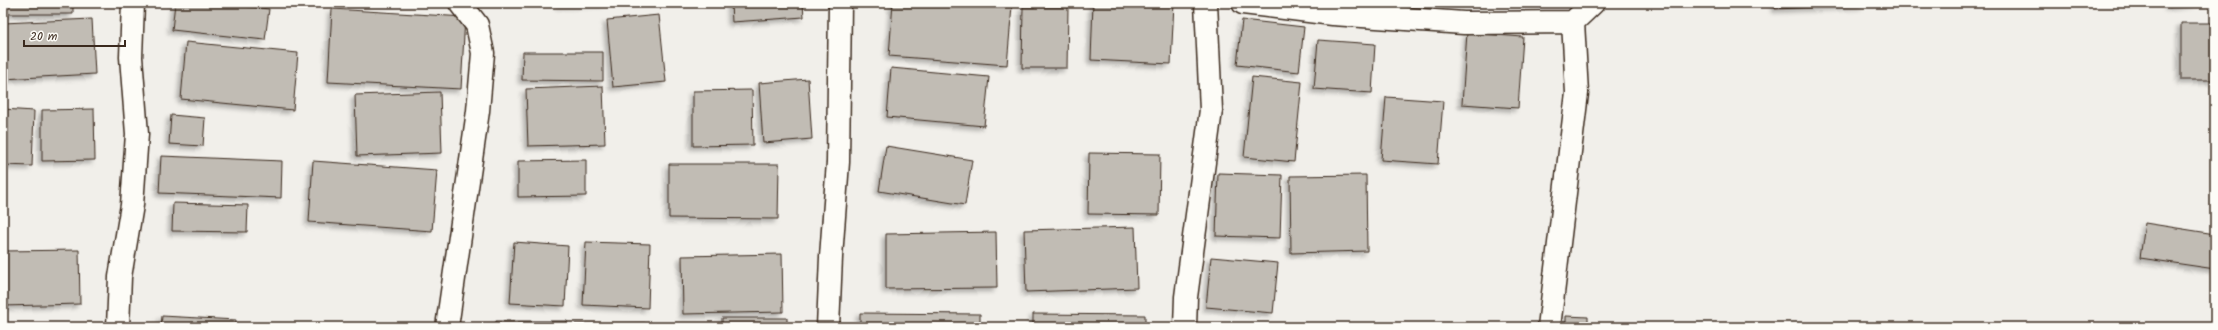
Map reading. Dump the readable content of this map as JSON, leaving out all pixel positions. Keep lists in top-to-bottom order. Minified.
{"scale_bar":"20 m"}
